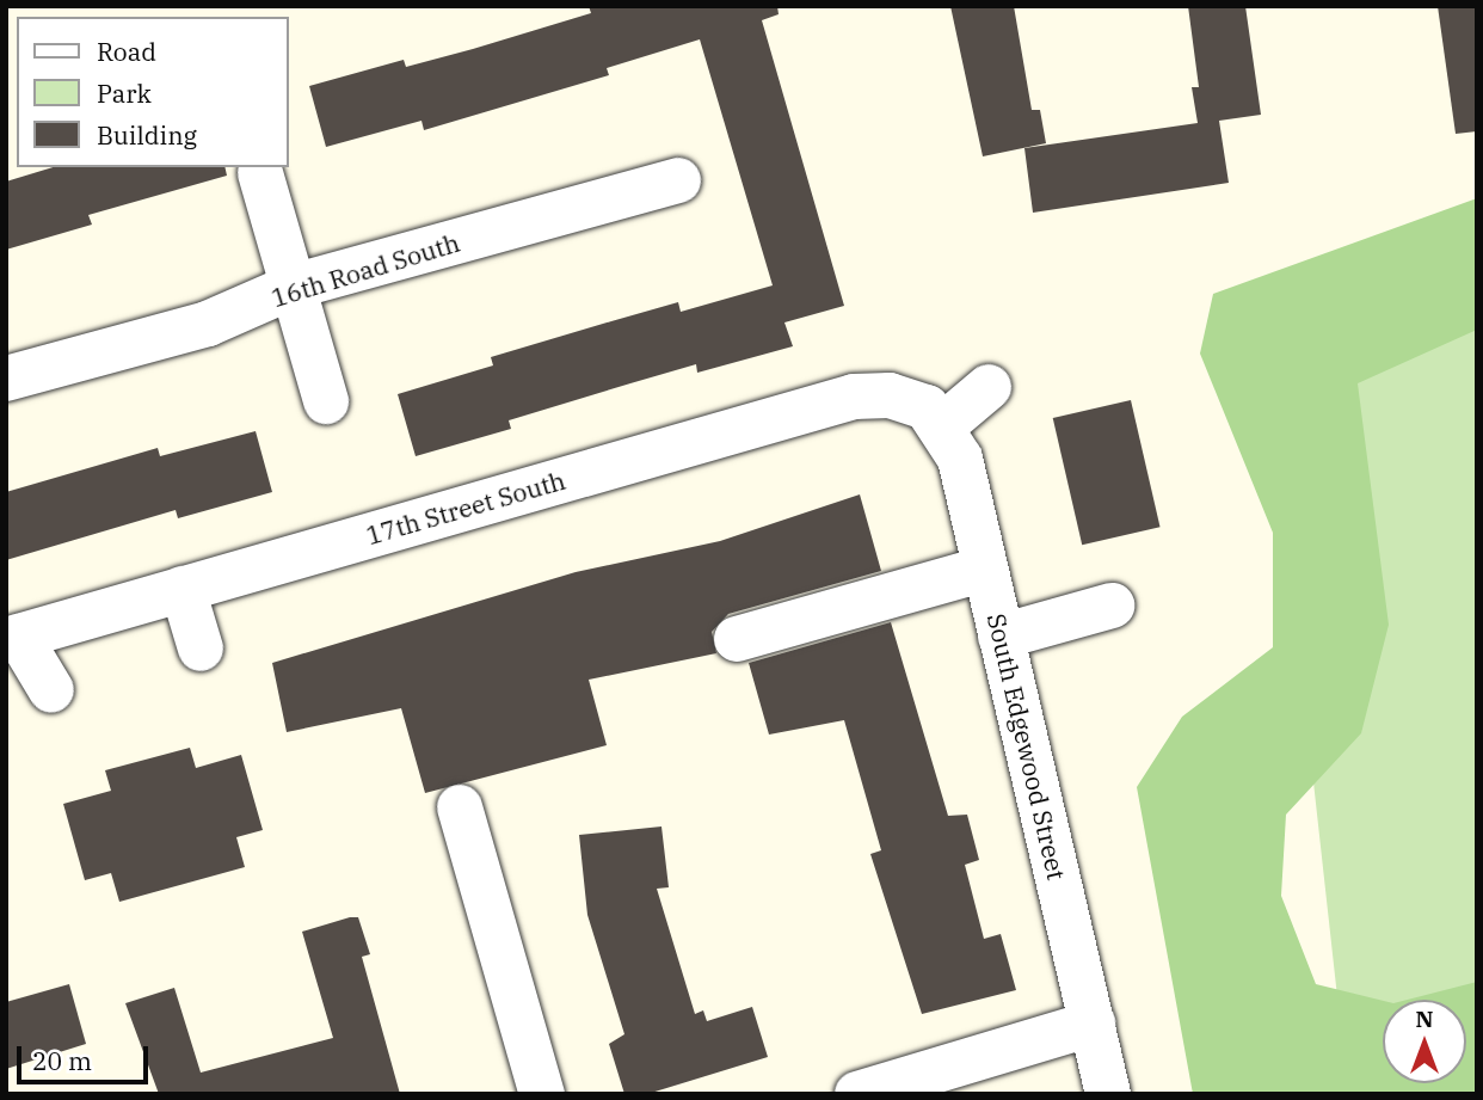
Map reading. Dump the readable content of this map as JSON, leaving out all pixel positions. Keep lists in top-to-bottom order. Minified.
{"streets":{"street":["16th Road South","17th Street South","South Edgewood Street"]},"crossings":[["17th Street South","South Edgewood Street"]],"legend":["Road","Park","Building"],"scale_bar":"20 m","north":"top"}
